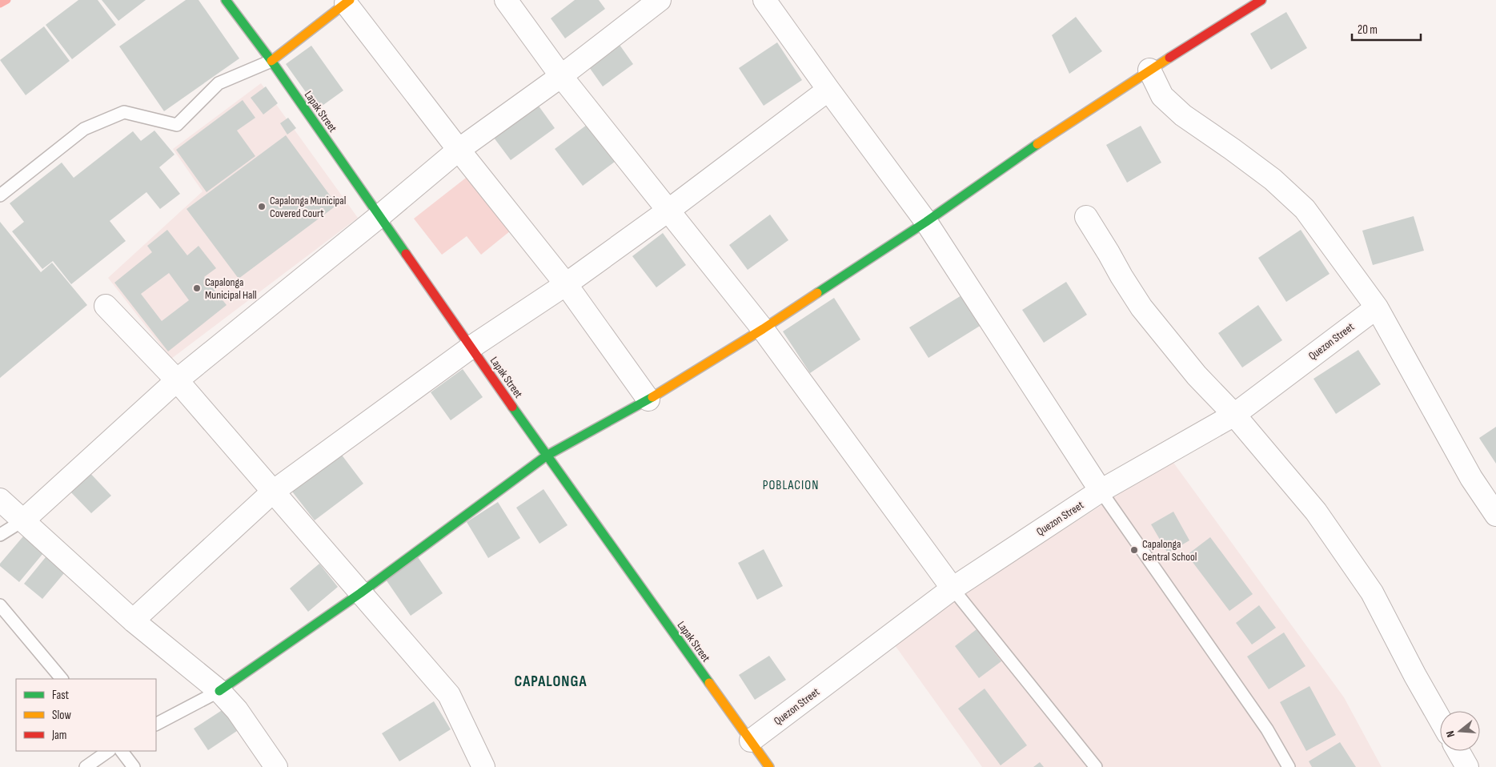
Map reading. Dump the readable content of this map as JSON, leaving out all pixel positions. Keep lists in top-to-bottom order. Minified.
{"streets":{"street":["Lapak Street","Quezon Street"]},"crossings":[["Lapak Street","Quezon Street"]],"districts":["POBLACION","CAPALONGA"],"places":["Capalonga Municipal Covered Court","Capalonga Municipal Hall","Capalonga Central School"],"legend":["Fast","Slow","Jam"],"scale_bar":"20 m","north":"left"}
